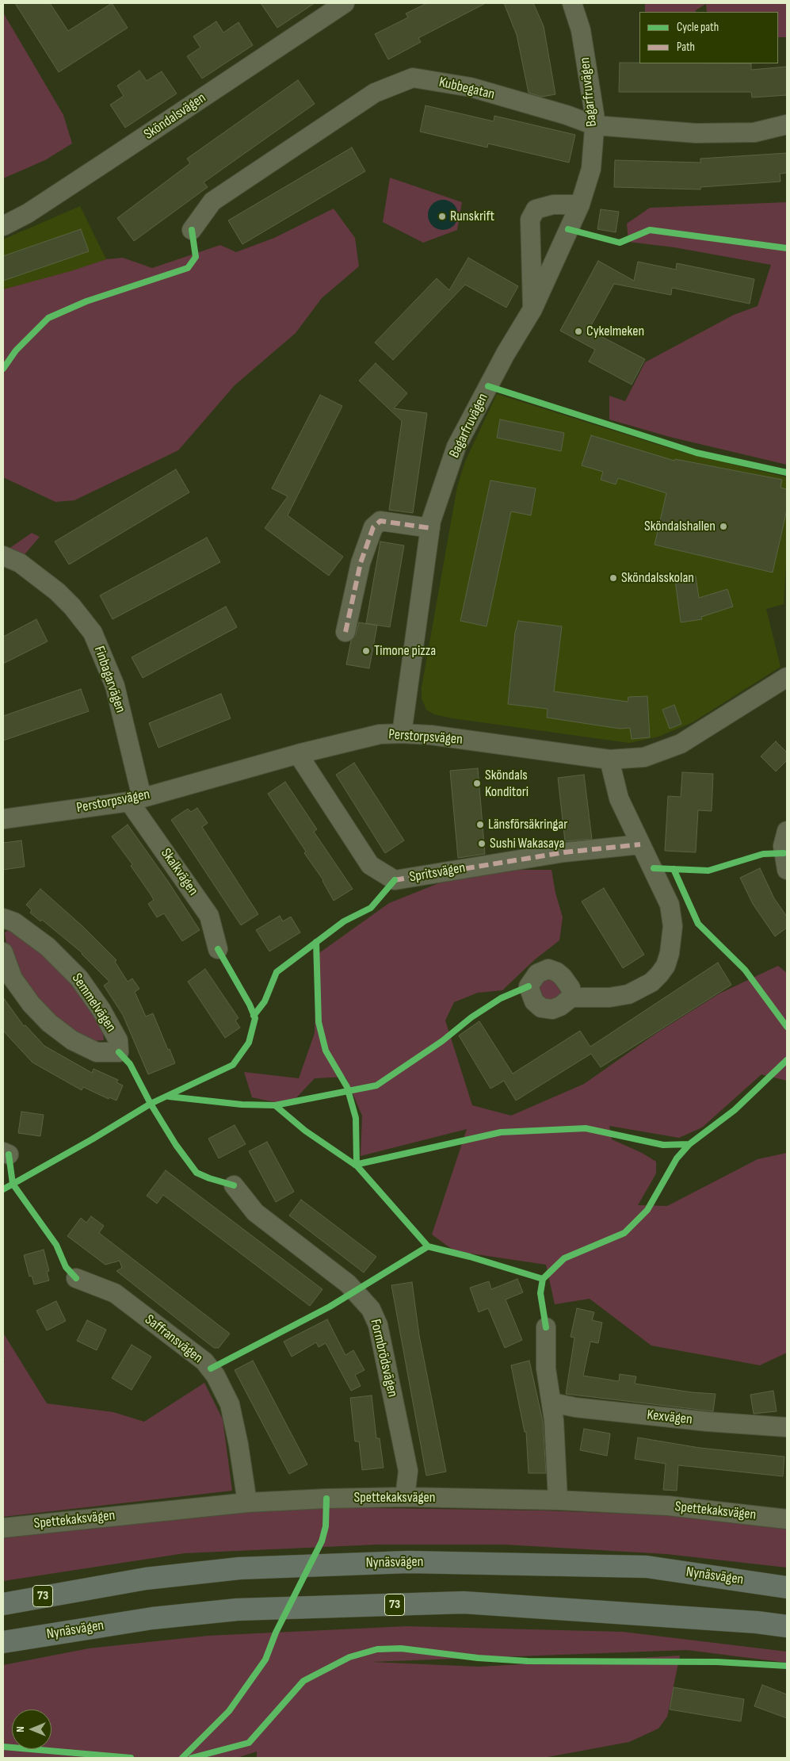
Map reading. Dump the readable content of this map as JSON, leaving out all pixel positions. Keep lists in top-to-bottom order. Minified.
{"streets":{"highway":["Nynäsvägen","73"],"street":["Kubbegatan","Bagarfruvägen","Sköndalsvägen","Finbagarvägen","Perstorpsvägen","Skalkvägen","Spritsvägen","Semmelvägen","Saffransvägen","Formbrödsvägen","Kexvägen","Spettekaksvägen"]},"crossings":[["Kubbegatan","Bagarfruvägen"],["Bagarfruvägen","Perstorpsvägen"],["Finbagarvägen","Perstorpsvägen"],["Finbagarvägen","Skalkvägen"],["Perstorpsvägen","Skalkvägen"],["Perstorpsvägen","Spritsvägen"],["Saffransvägen","Spettekaksvägen"],["Formbrödsvägen","Spettekaksvägen"]],"places":["Runskrift","Cykelmeken","Sköndalshallen","Sköndalsskolan","Timone pizza","Sköndals Konditori","Länsförsäkringar","Sushi Wakasaya"],"legend":["Cycle path","Path"],"north":"left"}
